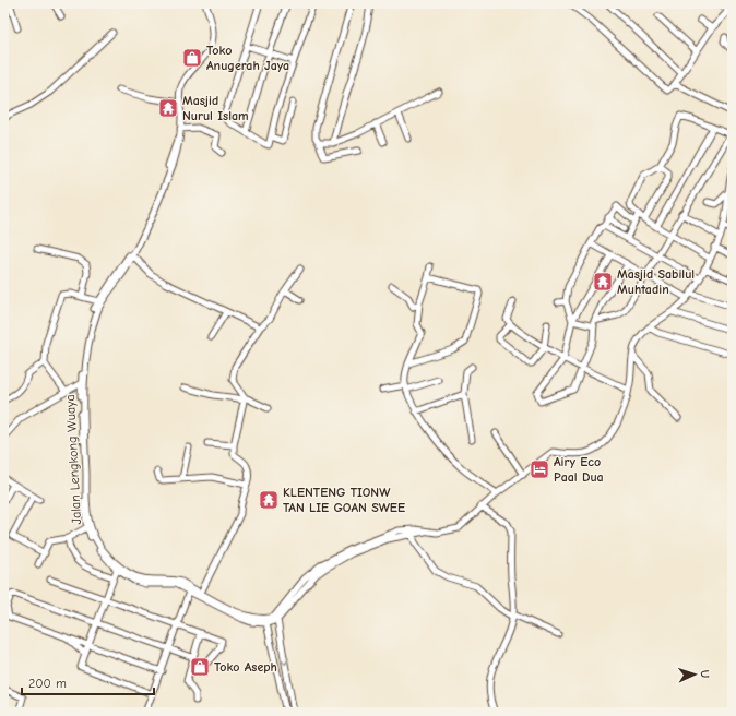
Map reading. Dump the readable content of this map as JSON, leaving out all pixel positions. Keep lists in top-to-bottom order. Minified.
{"streets":{"street":["Jalan Lengkong Wuaya"]},"places":{"shop":["Toko Anugerah Jaya","Toko Aseph"],"temple":["Masjid Nurul Islam","Masjid Sabilul Muhtadin","KLENTENG TIONW TAN LIE GOAN SWEE"],"hotel":["Airy Eco Paal Dua"]},"scale_bar":"200 m","north":"right"}
